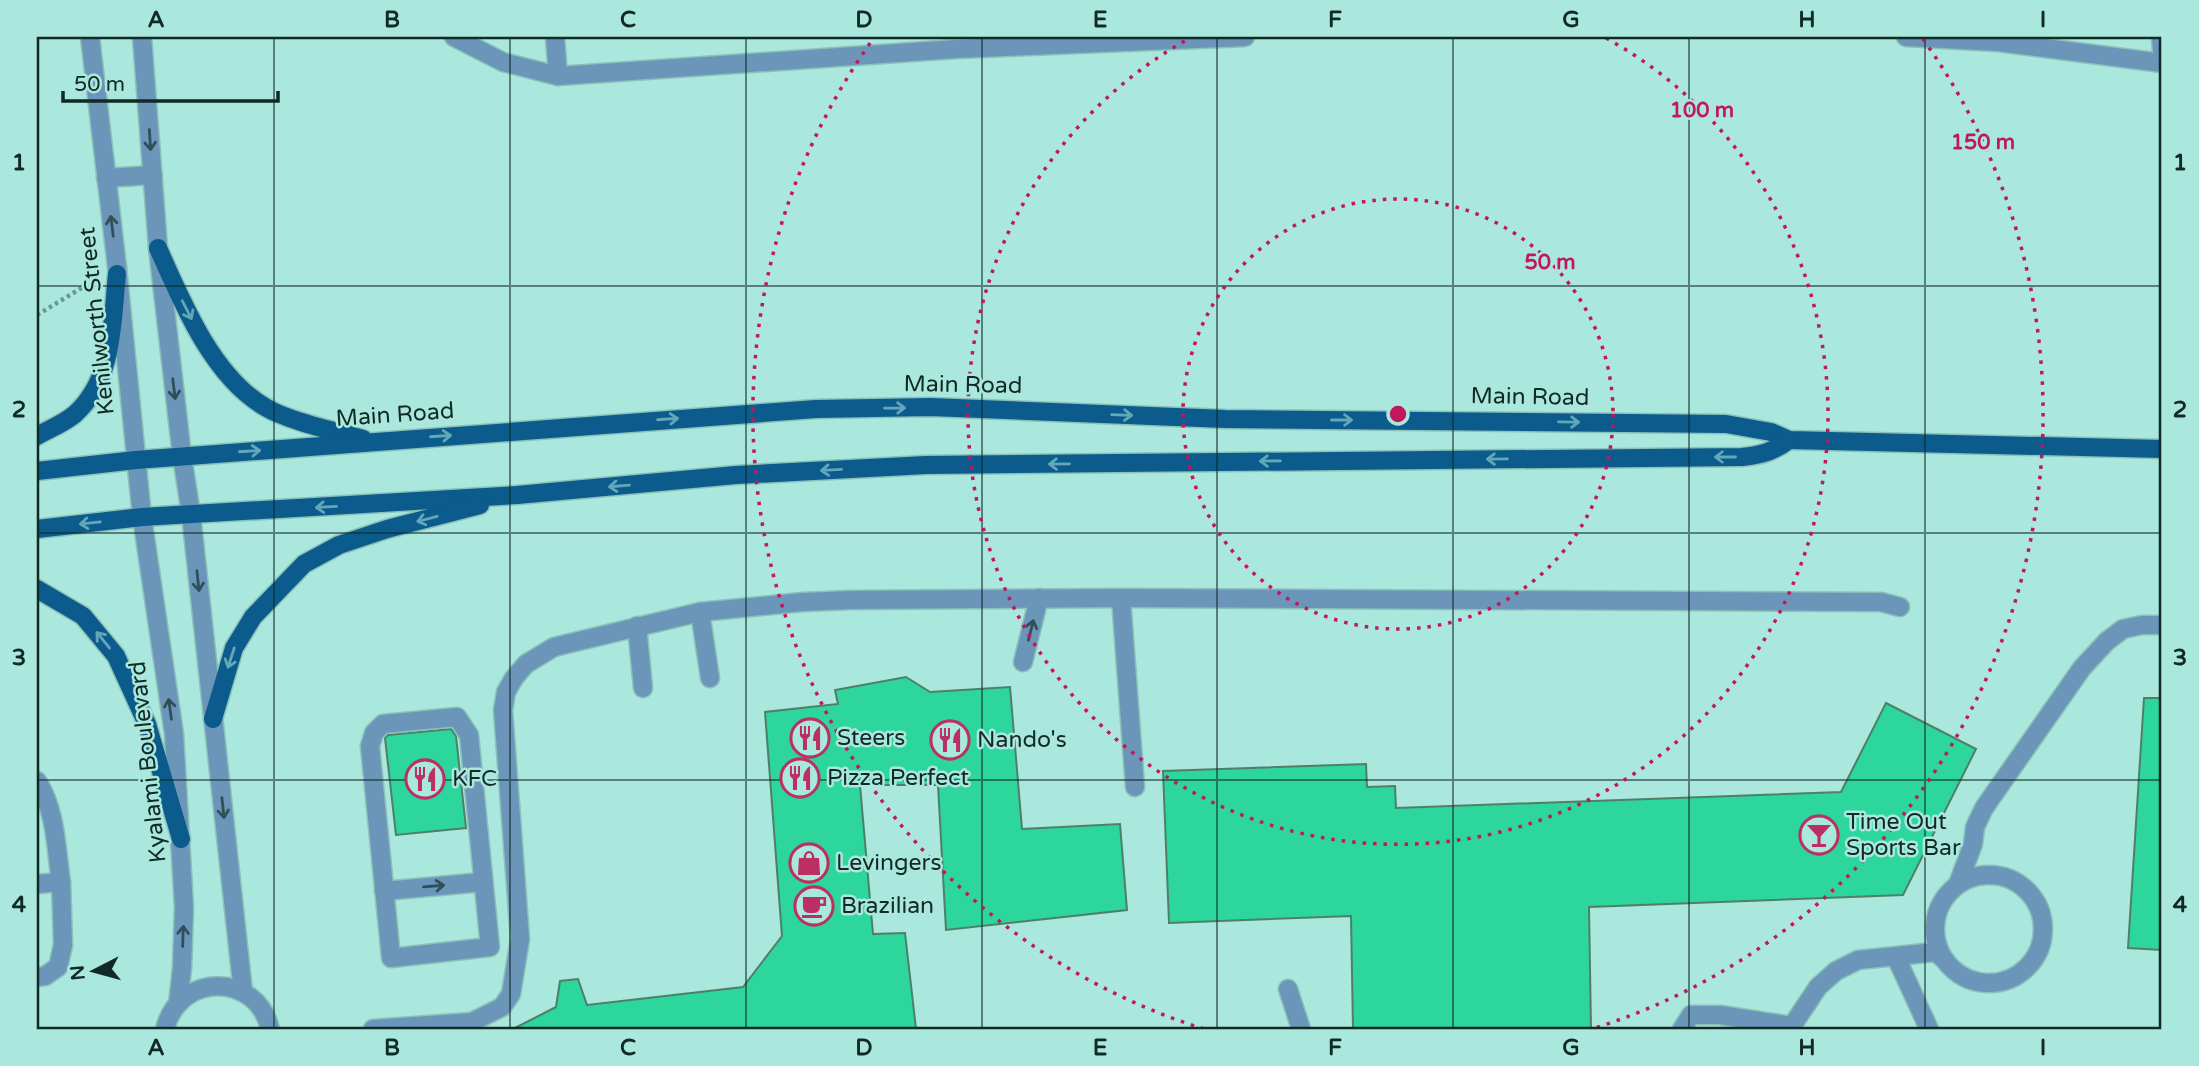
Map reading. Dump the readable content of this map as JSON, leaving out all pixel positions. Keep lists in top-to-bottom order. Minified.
{"streets":{"main road":["Main Road"],"street":["Kenilworth Street","Kyalami Boulevard"]},"crossings":[["Kenilworth Street","Main Road"],["Kenilworth Street","Kyalami Boulevard"],["Main Road","Kyalami Boulevard"]],"places":{"restaurant":["Steers","Nando's","Pizza Perfect","KFC"],"bar":["Time Out Sports Bar"],"shop":["Levingers"],"cafe":["Brazilian"]},"scale_bar":"50 m","north":"left","grid":{"columns":["A","B","C","D","E","F","G","H","I"],"rows":["1","2","3","4"]},"rings":["100 m","150 m","50 m"]}
